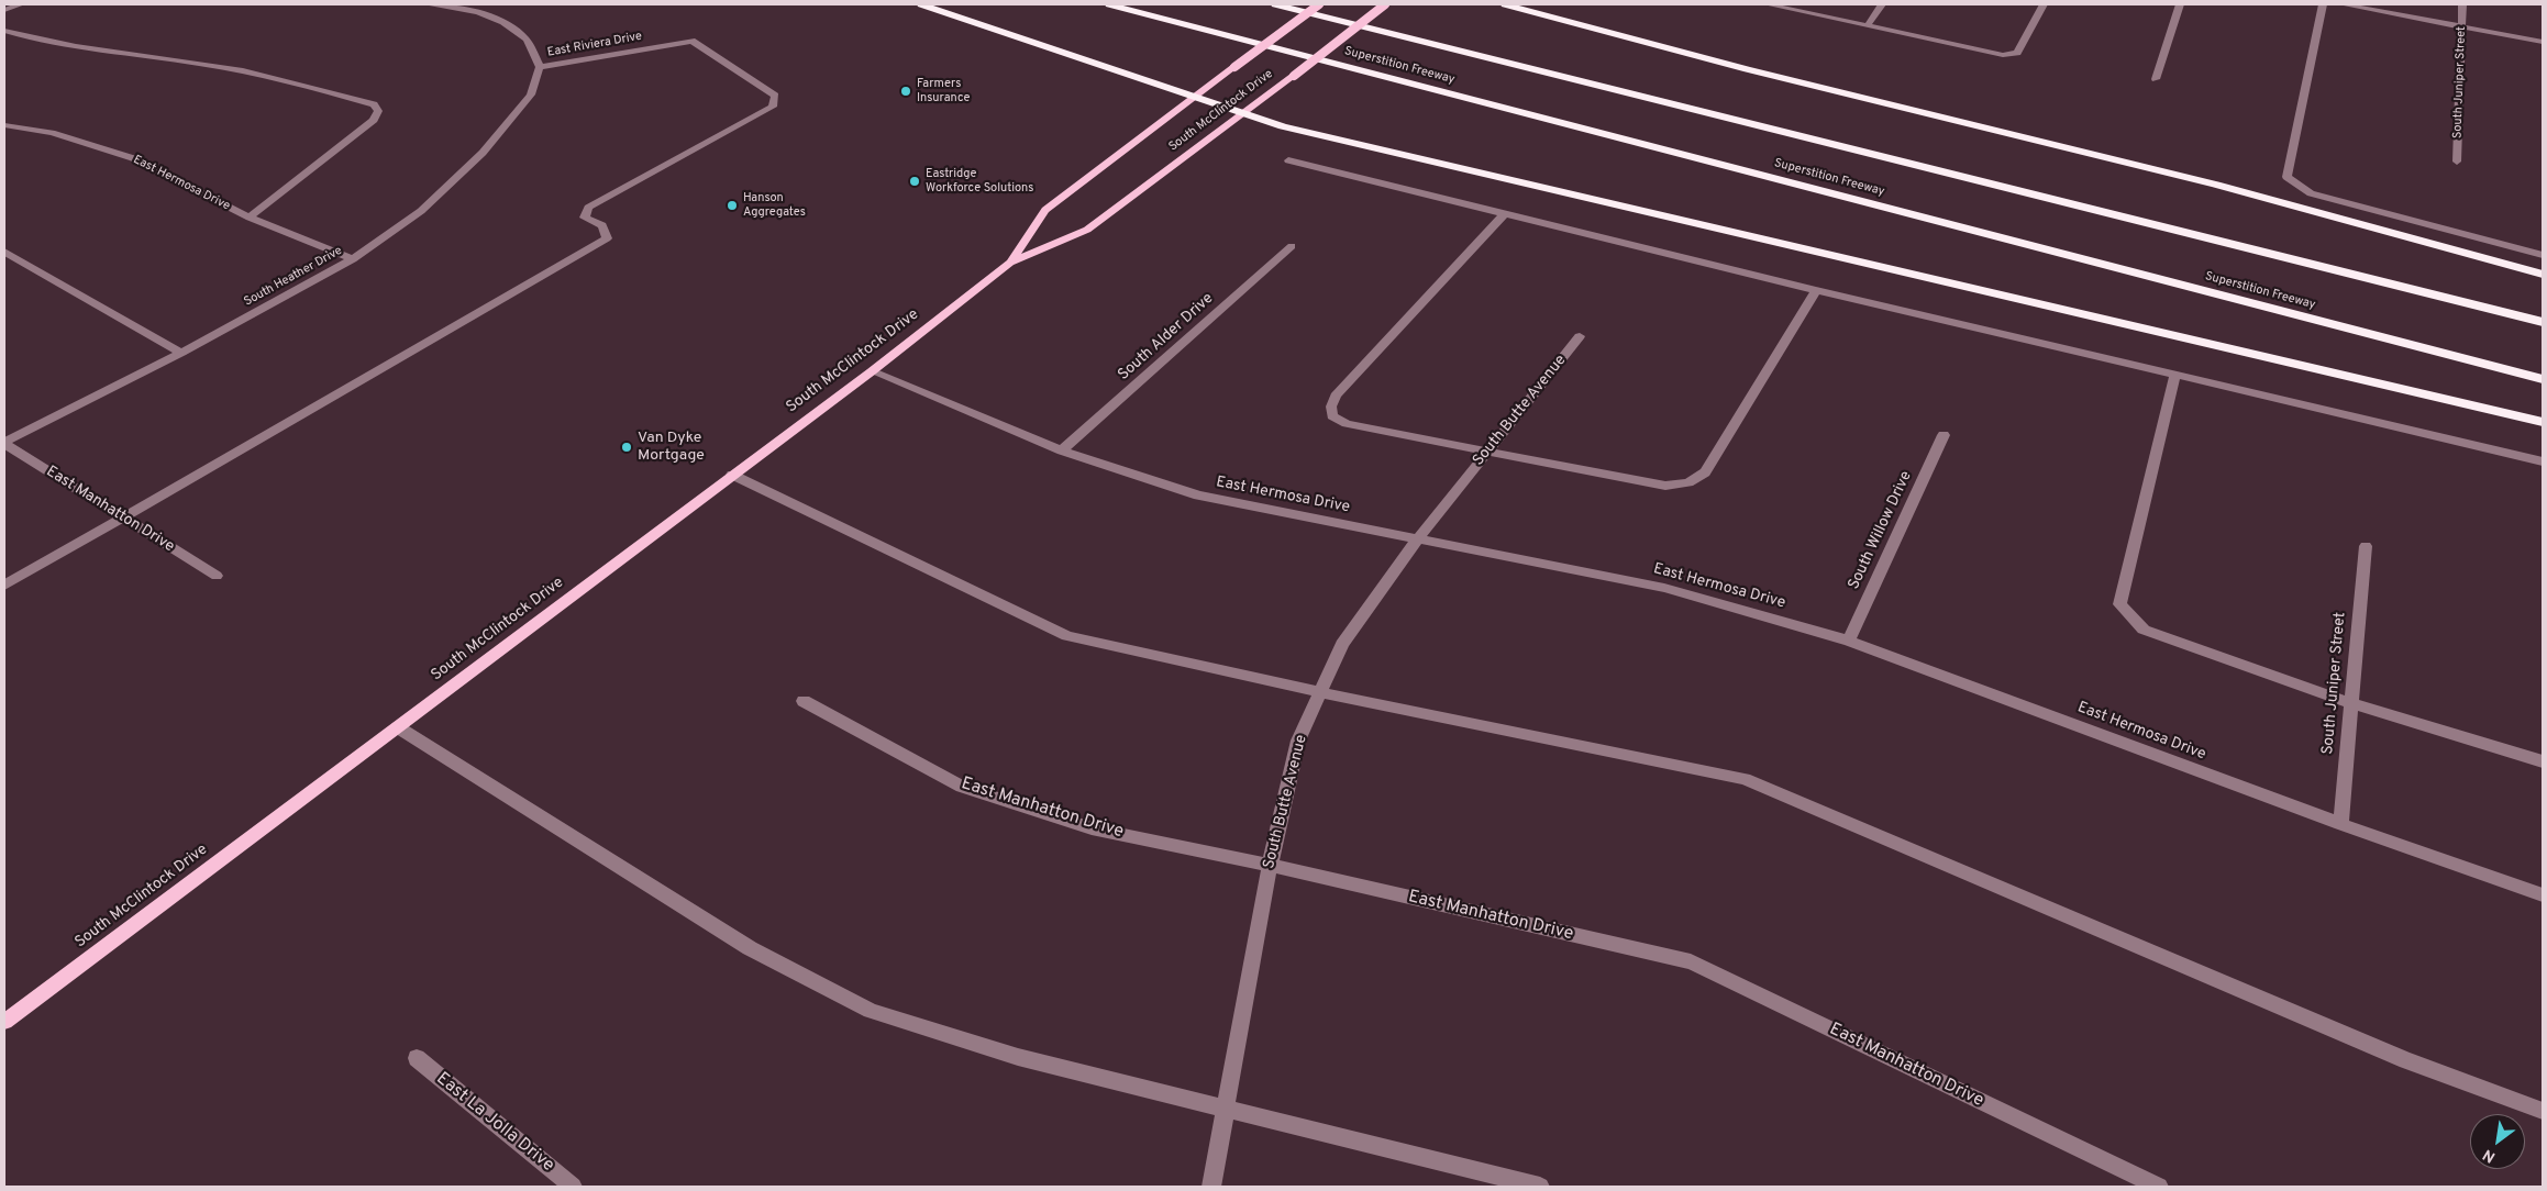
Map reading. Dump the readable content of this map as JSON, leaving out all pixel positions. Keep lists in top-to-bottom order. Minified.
{"streets":{"highway":["Superstition Freeway"],"main road":["South McClintock Drive"],"street":["East Riviera Drive","South Juniper Street","East Hermosa Drive","South Heather Drive","South Alder Drive","South Butte Avenue","East Manhatton Drive","South Willow Drive","East La Jolla Drive"]},"crossings":[["East Riviera Drive","South Heather Drive"],["East Riviera Drive","East Manhatton Drive"],["South Juniper Street","East Hermosa Drive"],["South McClintock Drive","East Hermosa Drive"],["East Hermosa Drive","South Heather Drive"],["East Hermosa Drive","South Alder Drive"],["East Hermosa Drive","South Butte Avenue"],["East Hermosa Drive","South Willow Drive"],["South Heather Drive","East Manhatton Drive"],["South Butte Avenue","East Manhatton Drive"]],"places":["Farmers Insurance","Eastridge Workforce Solutions","Hanson Aggregates","Van Dyke Mortgage"],"north":"bottom left"}
